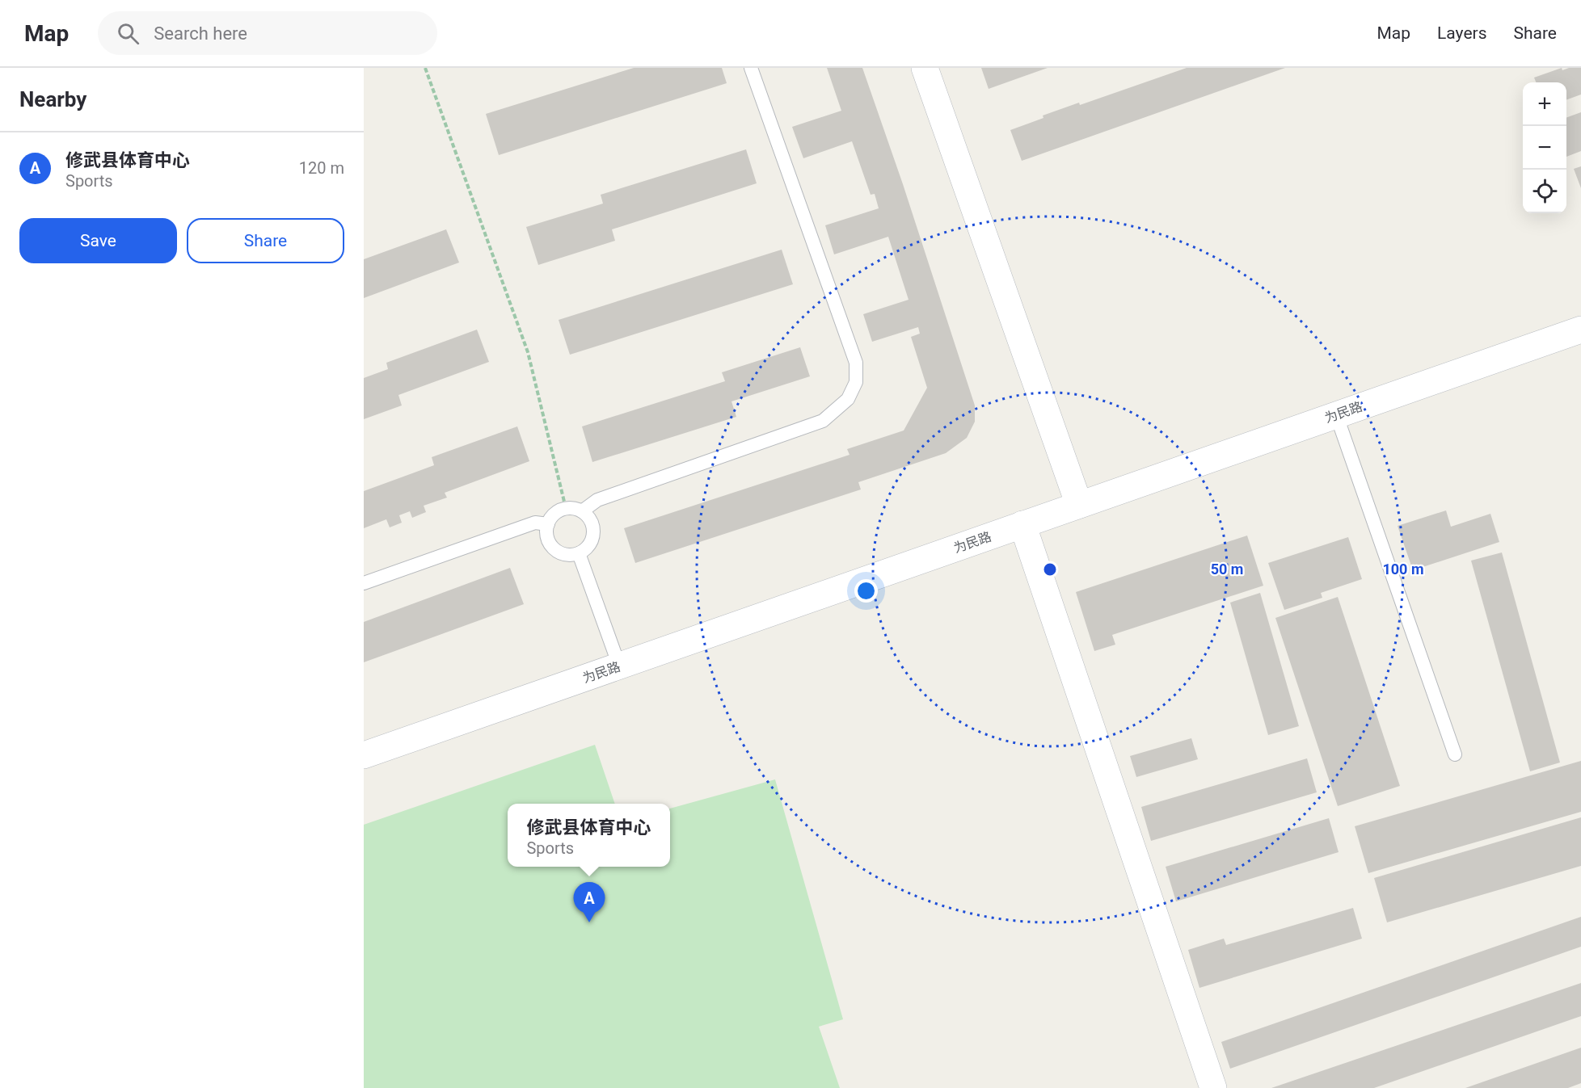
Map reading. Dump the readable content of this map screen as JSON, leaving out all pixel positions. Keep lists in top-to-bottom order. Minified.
{"streets":{"main road":["为民路"]},"page":{"header":"Map","search":"Search here","nav":["Map","Layers","Share"],"heading":"Nearby","map_buttons":["+","−"],"list":[{"mark":"A","name":"修武县体育中心","note":"Sports","value":"120 m"}],"buttons":["Save","Share"],"popup":["修武县体育中心","Sports"],"pins":"A"},"rings":["50 m","100 m"]}
